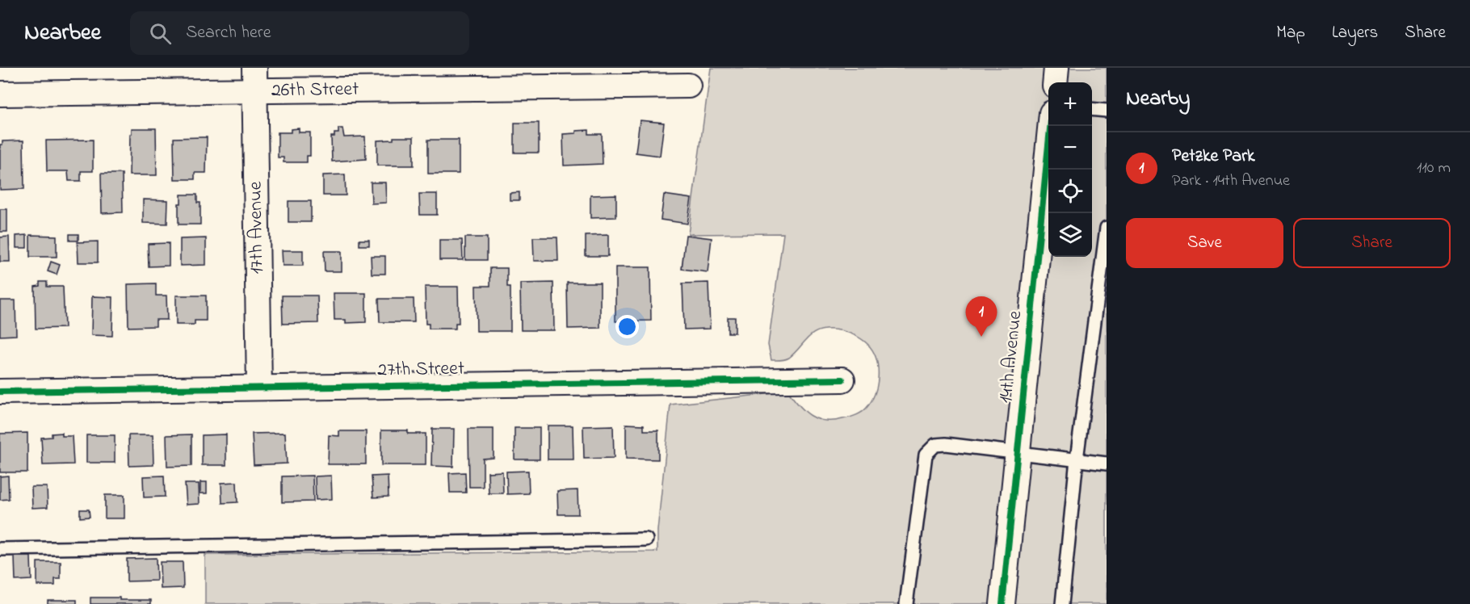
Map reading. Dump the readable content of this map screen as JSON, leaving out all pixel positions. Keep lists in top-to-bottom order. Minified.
{"streets":{"street":["26th Street","17th Avenue","14th Avenue","27th Street"]},"crossings":[["26th Street","17th Avenue"],["17th Avenue","27th Street"]],"page":{"header":"Nearbee","search":"Search here","nav":["Map","Layers","Share"],"heading":"Nearby","map_buttons":["+","−"],"list":[{"mark":"1","name":"Petzke Park","note":"Park · 14th Avenue","value":"110 m"}],"buttons":["Save","Share"],"pins":"1"}}
